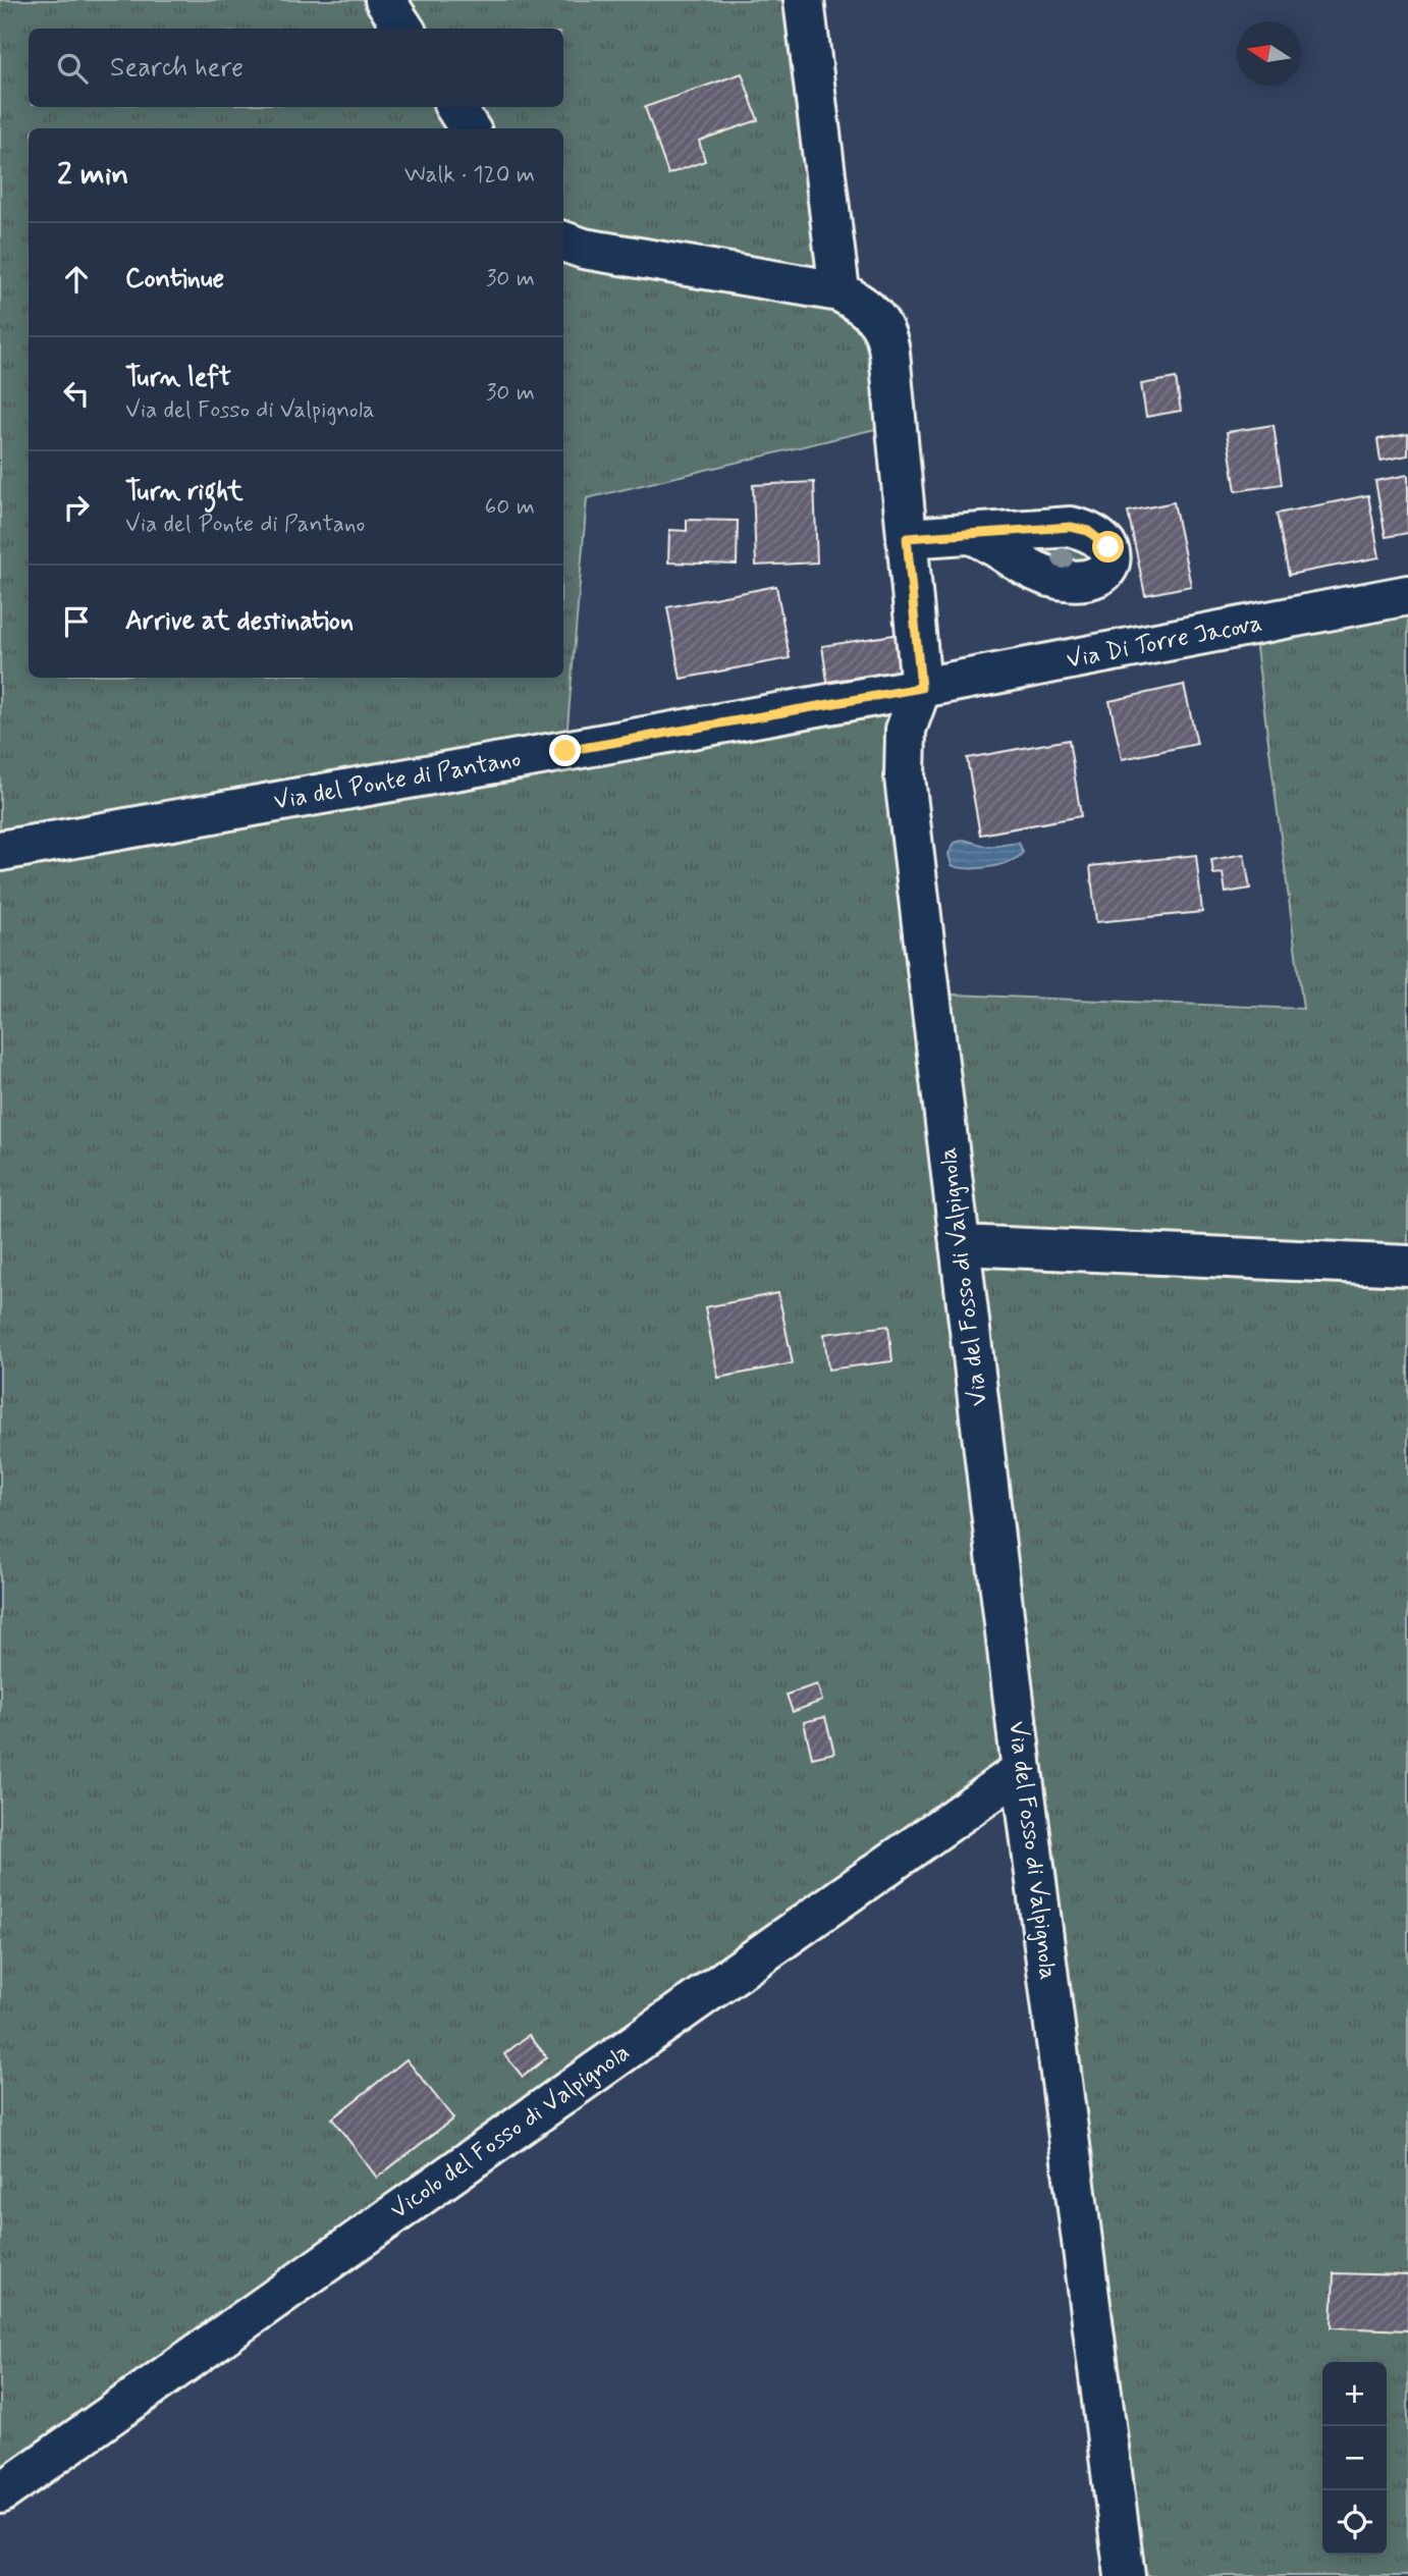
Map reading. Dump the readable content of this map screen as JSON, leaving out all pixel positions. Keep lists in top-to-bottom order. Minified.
{"streets":{"street":["Via Di Torre Jacova","Via del Ponte di Pantano","Via del Fosso di Valpignola","Vicolo del Fosso di Valpignola"]},"crossings":[["Via Di Torre Jacova","Via del Ponte di Pantano"],["Via Di Torre Jacova","Via del Fosso di Valpignola"],["Via del Ponte di Pantano","Via del Fosso di Valpignola"],["Via del Fosso di Valpignola","Vicolo del Fosso di Valpignola"]],"north":"left","page":{"search":"Search here","heading":["2 min","Walk · 120 m"],"list":[["Continue","30 m"],["Turn left","Via del Fosso di Valpignola","30 m"],["Turn right","Via del Ponte di Pantano","60 m"],"Arrive at destination"],"map_buttons":["+","−"]}}
